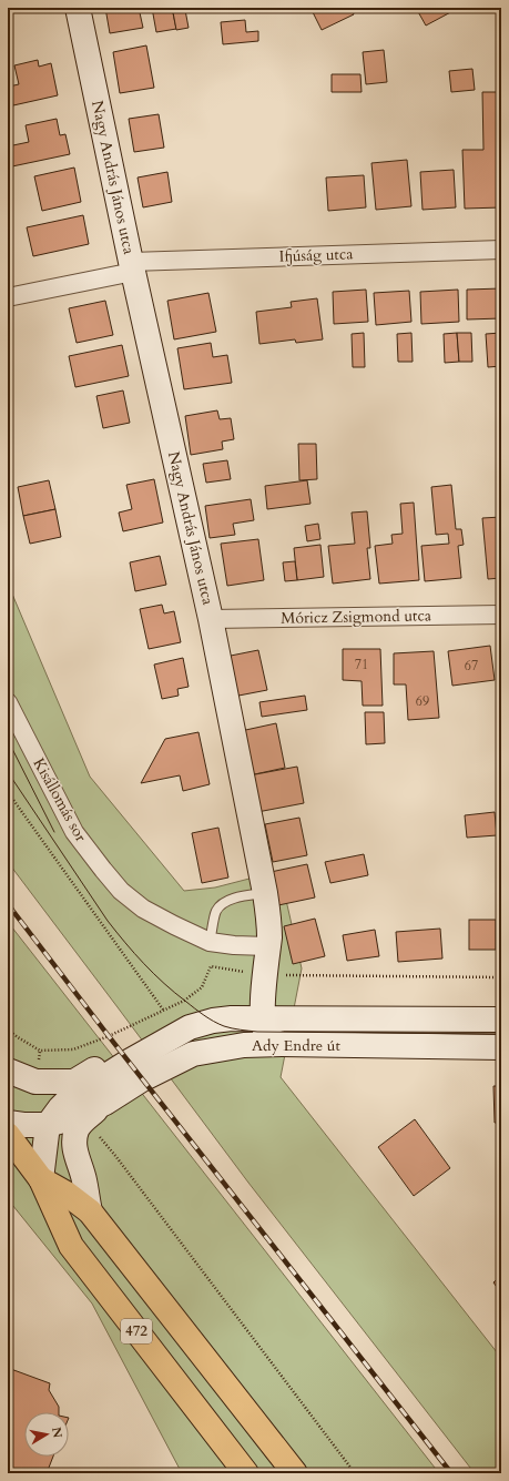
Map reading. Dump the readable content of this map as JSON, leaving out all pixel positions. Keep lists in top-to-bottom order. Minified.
{"streets":{"main road":["472"],"street":["Nagy András János utca","Ifjúság utca","Móricz Zsigmond utca","Kisállomás sor","Ady Endre út"]},"crossings":[["Nagy András János utca","Ifjúság utca"],["Nagy András János utca","Móricz Zsigmond utca"],["Nagy András János utca","Kisállomás sor"],["Nagy András János utca","Ady Endre út"]],"house_numbers":["71","67","69"],"north":"right"}
